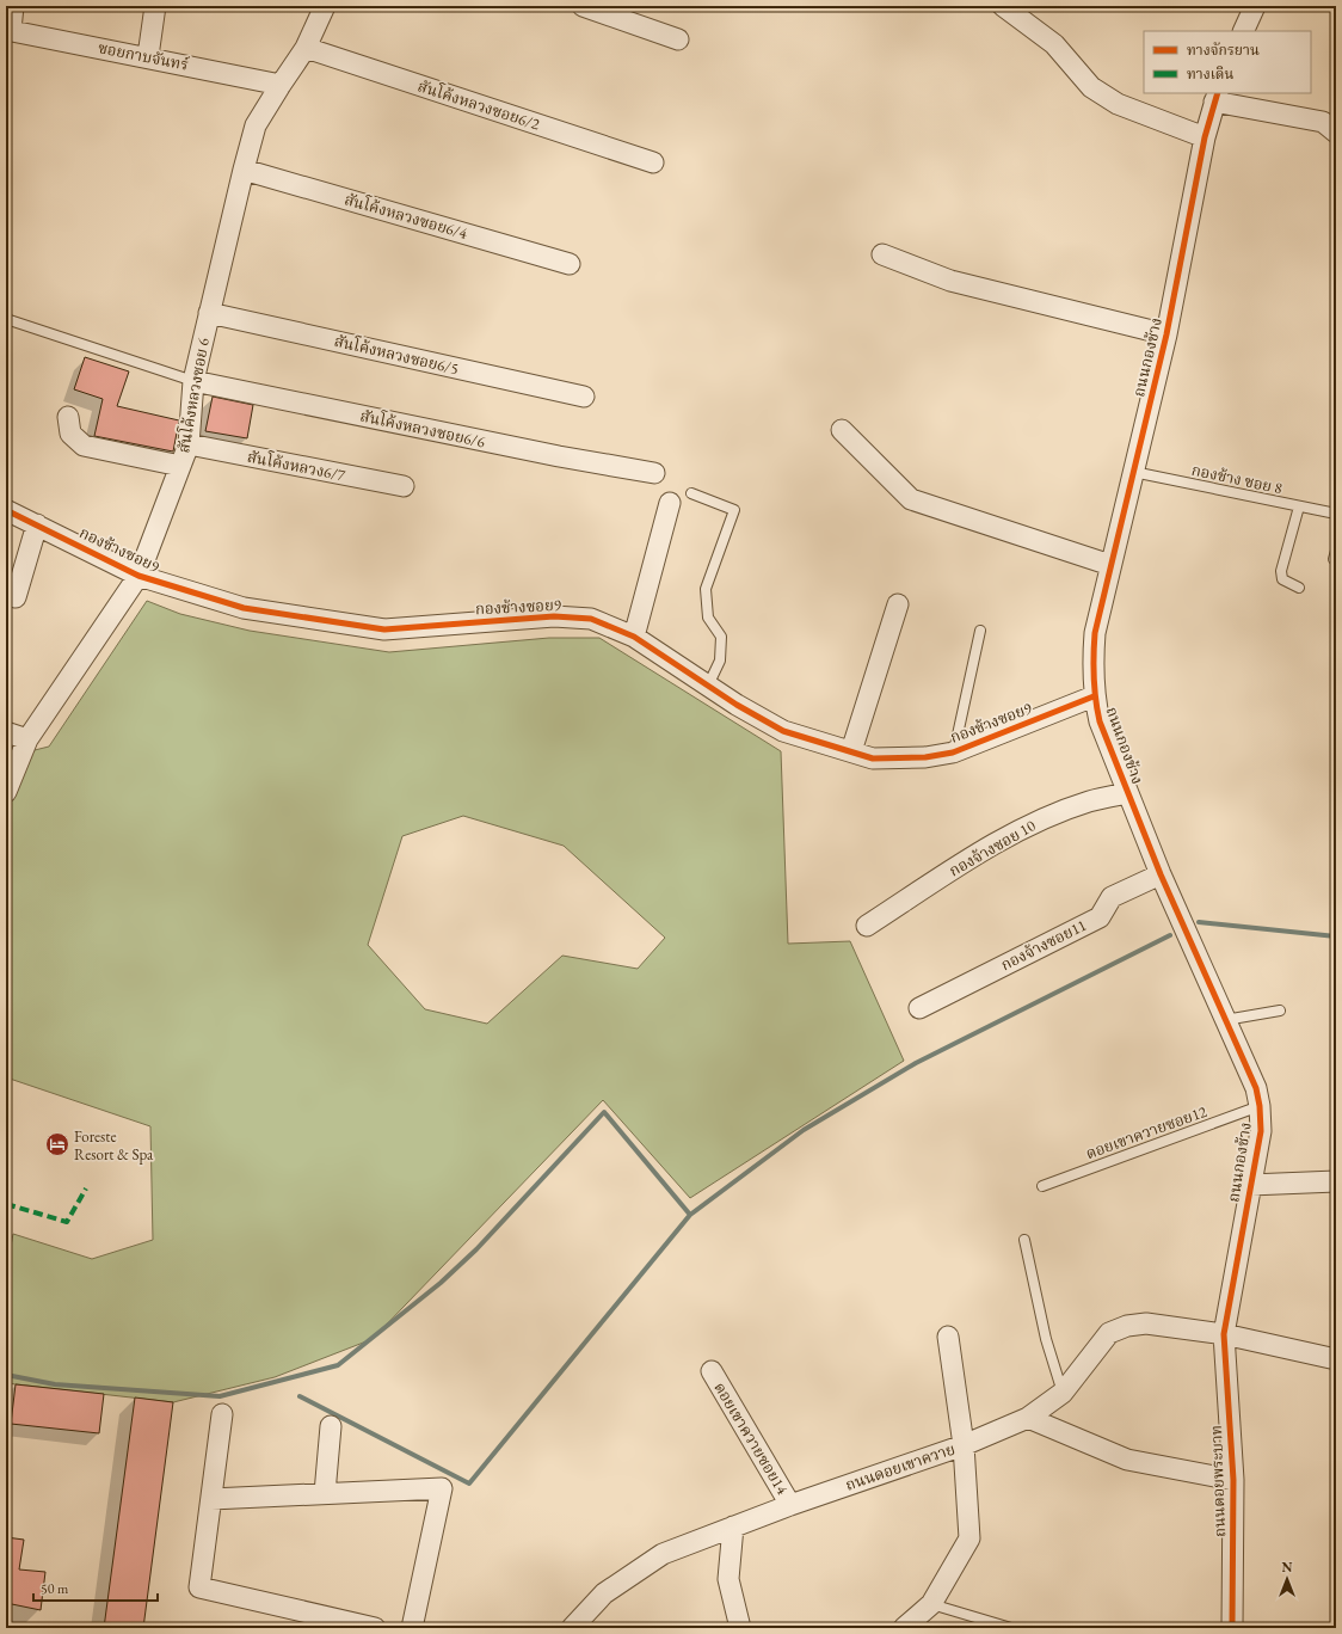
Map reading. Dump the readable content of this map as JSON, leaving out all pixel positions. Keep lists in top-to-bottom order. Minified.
{"streets":{"street":["ซอยกาบจันทร์","สันโค้งหลวงซอย6/2","สันโค้งหลวงซอย6/4","สันโค้งหลวงซอย6/5","ถนนกองช้าง","สันโค้งหลวงซอย 6","สันโค้งหลวงซอย6/6","สันโค้งหลวง6/7","กองช้างซอย9","กองจ้างซอย 10","กองจ้างซอย11","ดอยเขาควายซอย14","ถนนดอยเขาควาย","ถนนดอยพระบาท"],"lane":["กองช้าง ซอย 8","ดอยเขาควายซอย12"]},"crossings":[["ซอยกาบจันทร์","สันโค้งหลวงซอย 6"],["สันโค้งหลวงซอย6/2","สันโค้งหลวงซอย 6"],["สันโค้งหลวงซอย6/4","สันโค้งหลวงซอย 6"],["สันโค้งหลวงซอย6/5","สันโค้งหลวงซอย 6"],["ถนนกองช้าง","กองช้าง ซอย 8"],["ถนนกองช้าง","กองช้างซอย9"],["ถนนกองช้าง","กองจ้างซอย 10"],["ถนนกองช้าง","กองจ้างซอย11"],["ถนนกองช้าง","ดอยเขาควายซอย12"],["ถนนกองช้าง","ถนนดอยเขาควาย"],["ถนนกองช้าง","ถนนดอยพระบาท"],["สันโค้งหลวงซอย 6","สันโค้งหลวงซอย6/6"],["สันโค้งหลวงซอย 6","สันโค้งหลวง6/7"],["สันโค้งหลวงซอย 6","กองช้างซอย9"],["ดอยเขาควายซอย14","ถนนดอยเขาควาย"],["ถนนดอยเขาควาย","ถนนดอยพระบาท"]],"places":{"hotel":["Foreste Resort & Spa"]},"legend":["ทางจักรยาน","ทางเดิน"],"scale_bar":"50 m","north":"top"}
